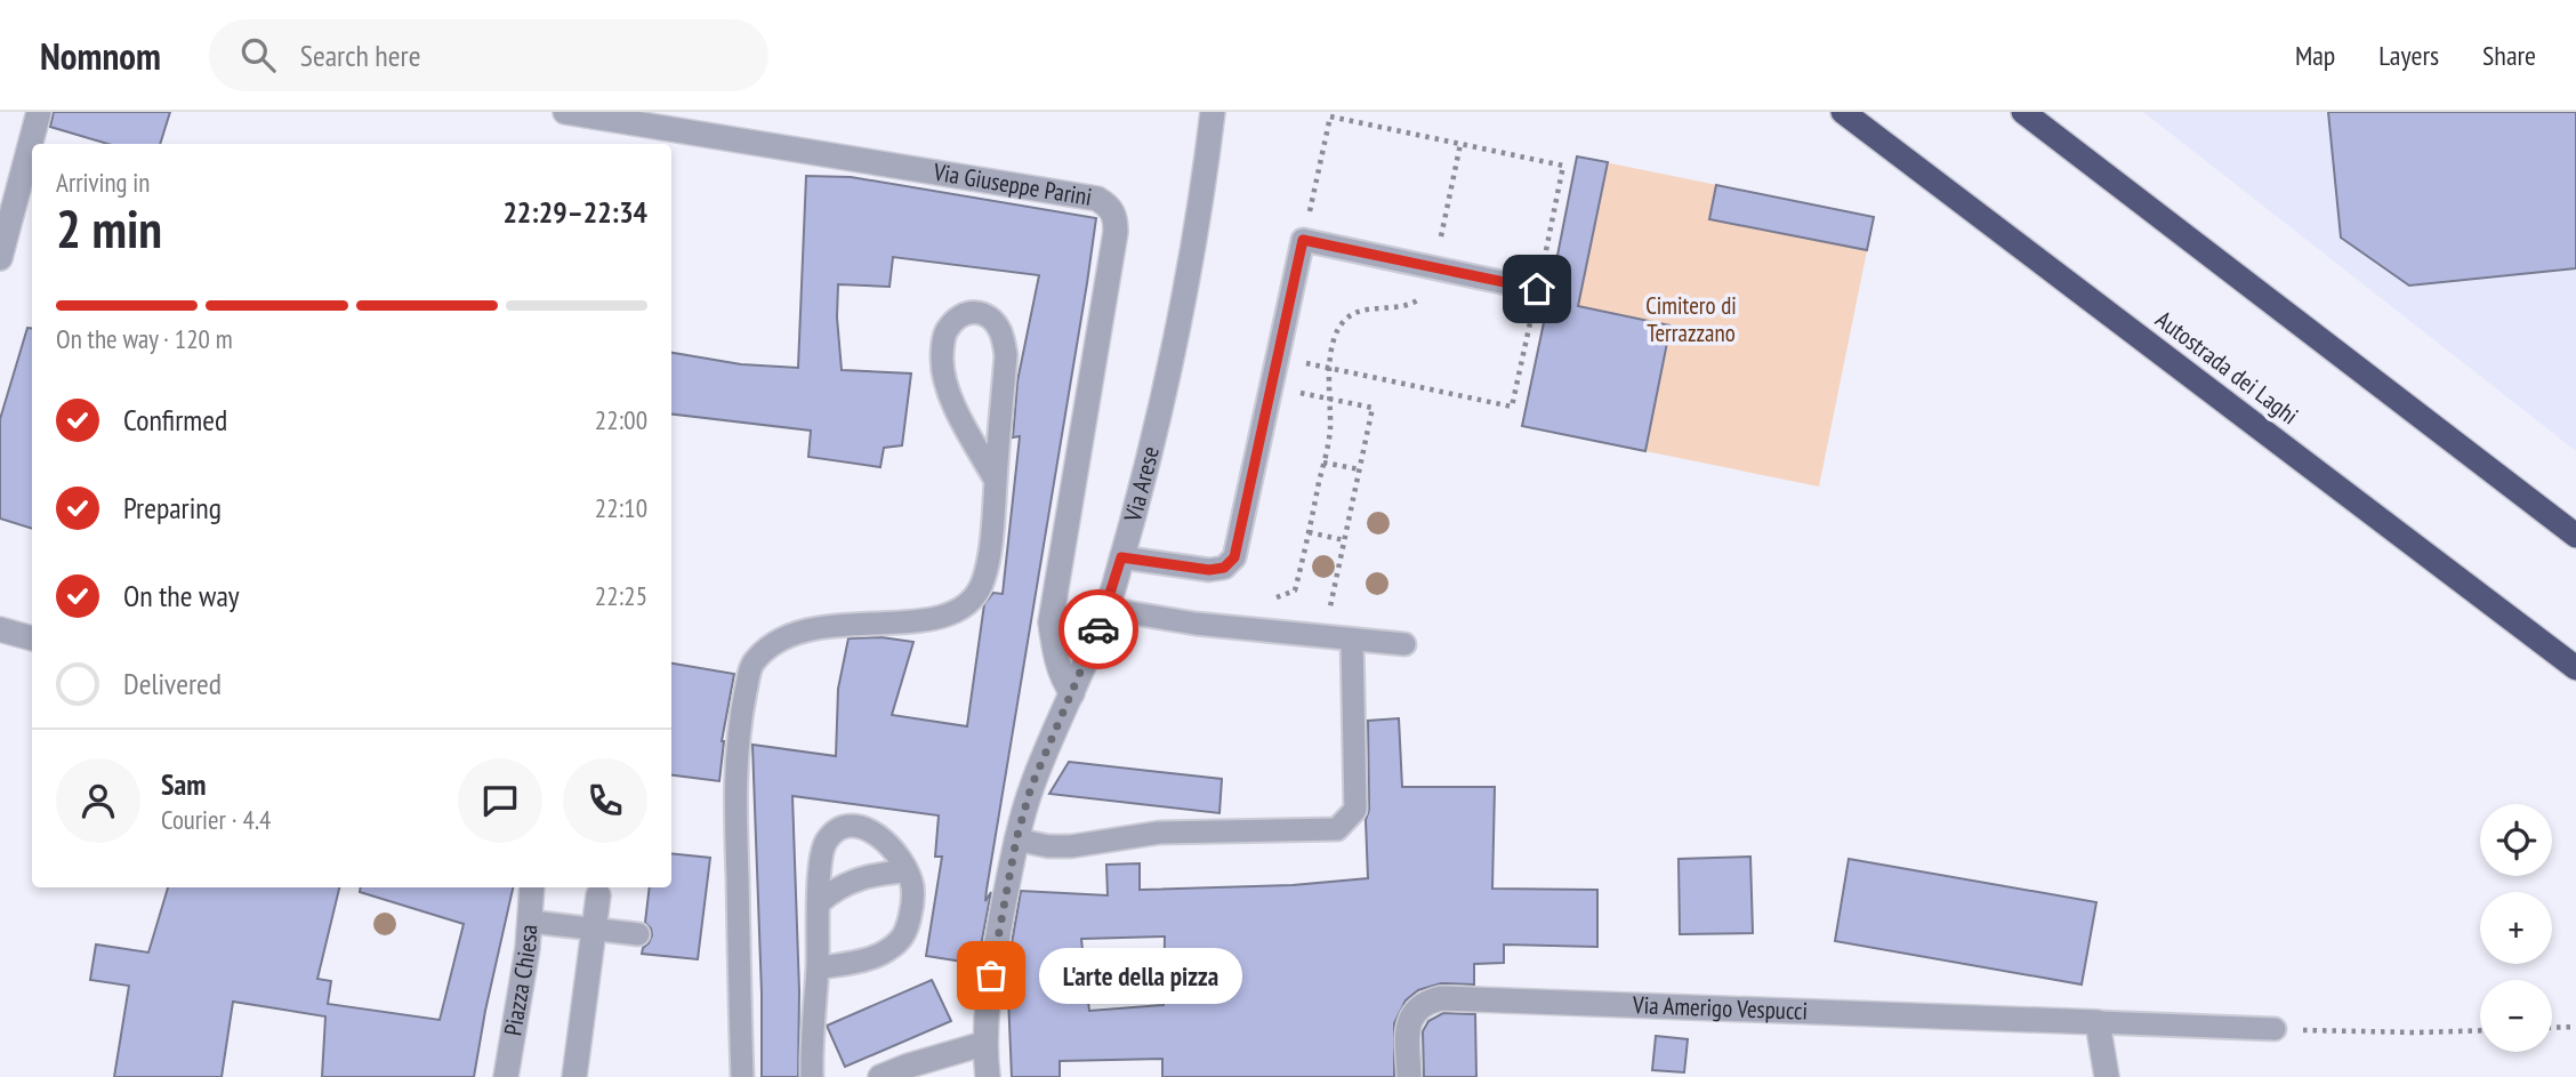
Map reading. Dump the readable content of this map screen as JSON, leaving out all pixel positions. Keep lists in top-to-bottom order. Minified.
{"streets":{"highway":["Autostrada dei Laghi"],"street":["Via Giuseppe Parini","Via Arese","Piazza Chiesa","Via Amerigo Vespucci"]},"crossings":[["Via Giuseppe Parini","Via Arese"]],"parks":["Cimitero di Terrazzano"],"places":["L'arte della pizza"],"page":{"header":"Nomnom","search":"Search here","nav":["Map","Layers","Share"],"heading":["2 min","Arriving in","22:29–22:34"],"panel":["Sam","Courier · 4.4"],"bar":"On the way · 120 m","list":[["Confirmed","22:00"],["Preparing","22:10"],["On the way","22:25"],"Delivered"],"map_buttons":["+","−"],"bubble":"L'arte della pizza"}}
